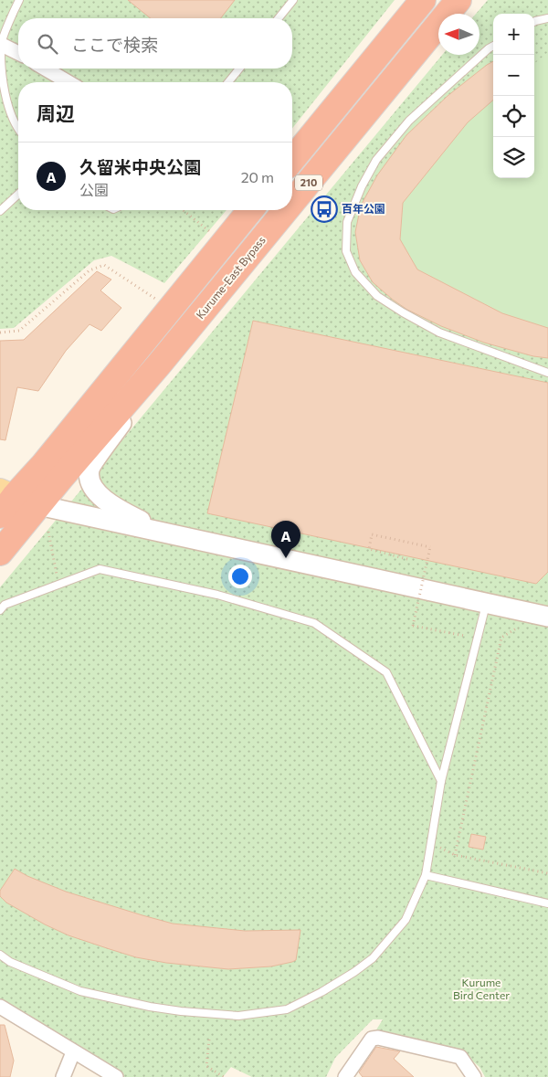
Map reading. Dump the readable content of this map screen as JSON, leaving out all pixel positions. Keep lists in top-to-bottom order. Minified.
{"streets":{"highway":["210","Kurume-East Bypass"]},"parks":["Kurume Bird Center"],"places":{"bus stop":["百年公園"]},"north":"left","page":{"map_buttons":["+","−"],"search":"ここで検索","heading":"周辺","list":[{"mark":"A","name":"久留米中央公園","note":"公園","value":"20 m"}],"pins":"A"}}
